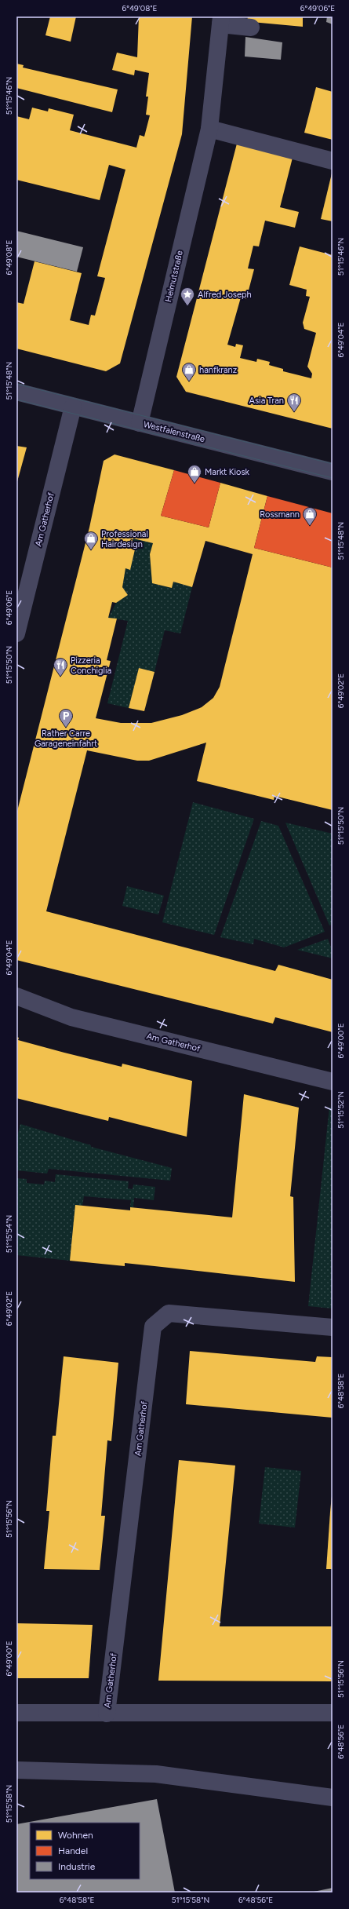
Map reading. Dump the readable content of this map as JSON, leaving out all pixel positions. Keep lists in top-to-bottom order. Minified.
{"streets":{"street":["Helmutstraße","Westfalenstraße","Am Gatherhof"]},"crossings":[["Helmutstraße","Westfalenstraße"],["Westfalenstraße","Am Gatherhof"]],"places":{"place":["Alfred Joseph"],"shop":["hanfkranz","Markt Kiosk","Rossmann","Professional Hairdesign"],"restaurant":["Asia Tran","Pizzeria Conchiglia"],"parking":["Rather Carre Garageneinfahrt"]},"legend":["Wohnen","Handel","Industrie"],"coordinates":["6°49'08\"E","6°49'06\"E","51°15'46\"N","6°49'04\"E","51°15'48\"N","51°15'50\"N","6°49'02\"E","6°49'00\"E","51°15'52\"N","51°15'54\"N","6°48'58\"E","51°15'56\"N","6°48'56\"E","51°15'58\"N"]}
